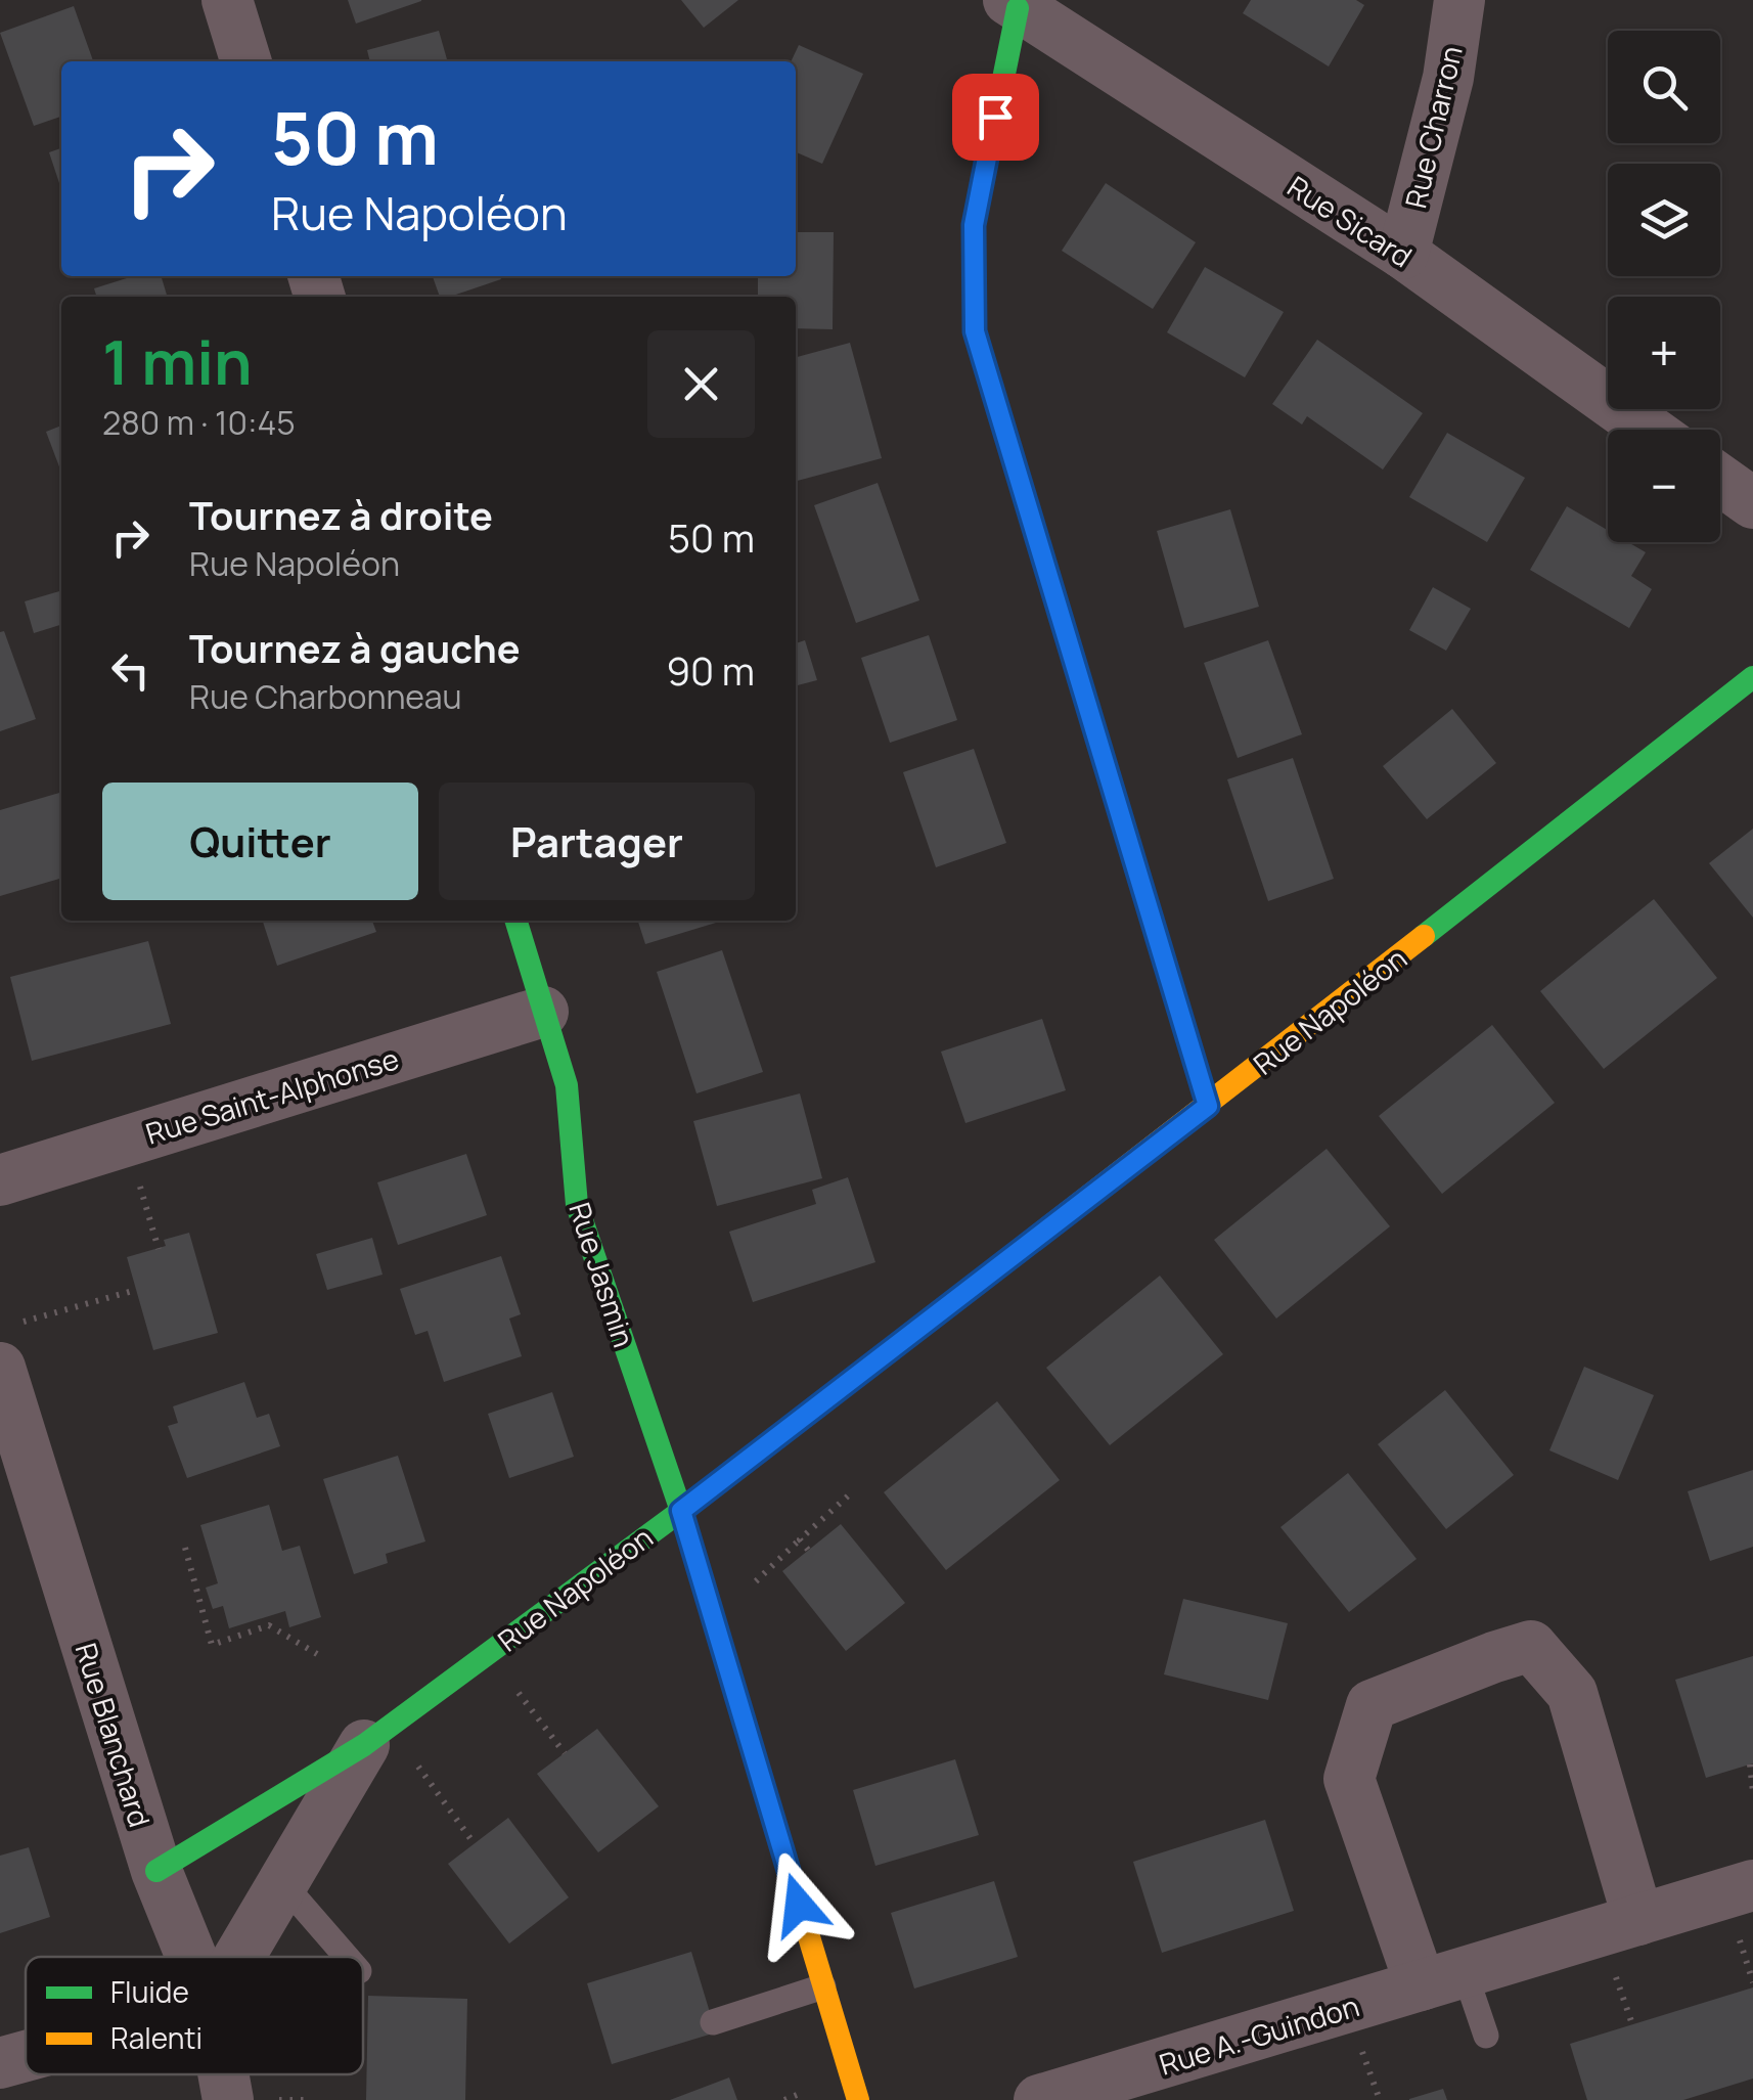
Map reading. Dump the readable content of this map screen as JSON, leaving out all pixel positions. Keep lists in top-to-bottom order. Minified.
{"streets":{"street":["Rue Charron","Rue Sicard","Rue Napoléon","Rue Saint-Alphonse","Rue Jasmin","Rue Blanchard","Rue A.-Guindon"]},"crossings":[["Rue Charron","Rue Sicard"],["Rue Napoléon","Rue Jasmin"],["Rue Napoléon","Rue Blanchard"],["Rue Saint-Alphonse","Rue Jasmin"]],"legend":["Fluide","Ralenti"],"page":{"map_buttons":["+","−"],"turn":["50 m","Rue Napoléon"],"heading":["1 min","280 m · 10:45"],"list":[{"name":"Tournez à droite","note":"Rue Napoléon","value":"50 m"},{"name":"Tournez à gauche","note":"Rue Charbonneau","value":"90 m"}],"buttons":["Quitter","Partager"]}}
